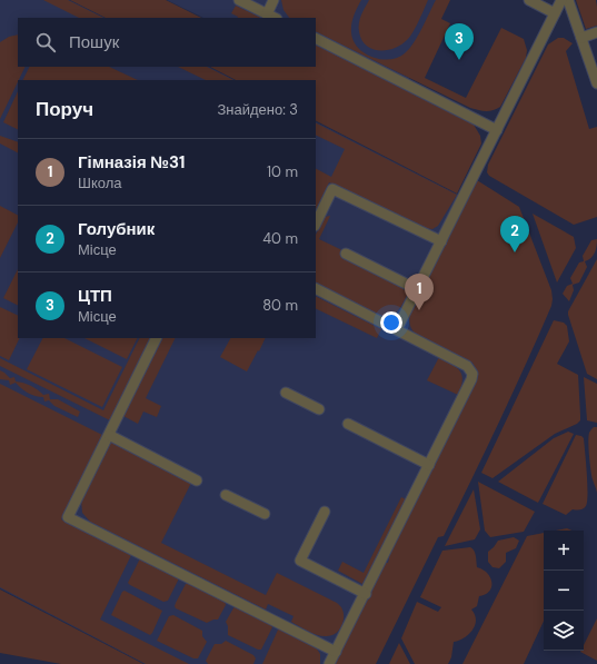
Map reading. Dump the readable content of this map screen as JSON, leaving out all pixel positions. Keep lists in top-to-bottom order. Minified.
{"page":{"search":"Пошук","pins":["3","2","1"],"heading":["Поруч","Знайдено: 3"],"list":[{"mark":"1","name":"Гімназія №31","note":"Школа","value":"10 m"},{"mark":"2","name":"Голубник","note":"Місце","value":"40 m"},{"mark":"3","name":"ЦТП","note":"Місце","value":"80 m"}],"map_buttons":["+","−"]}}
